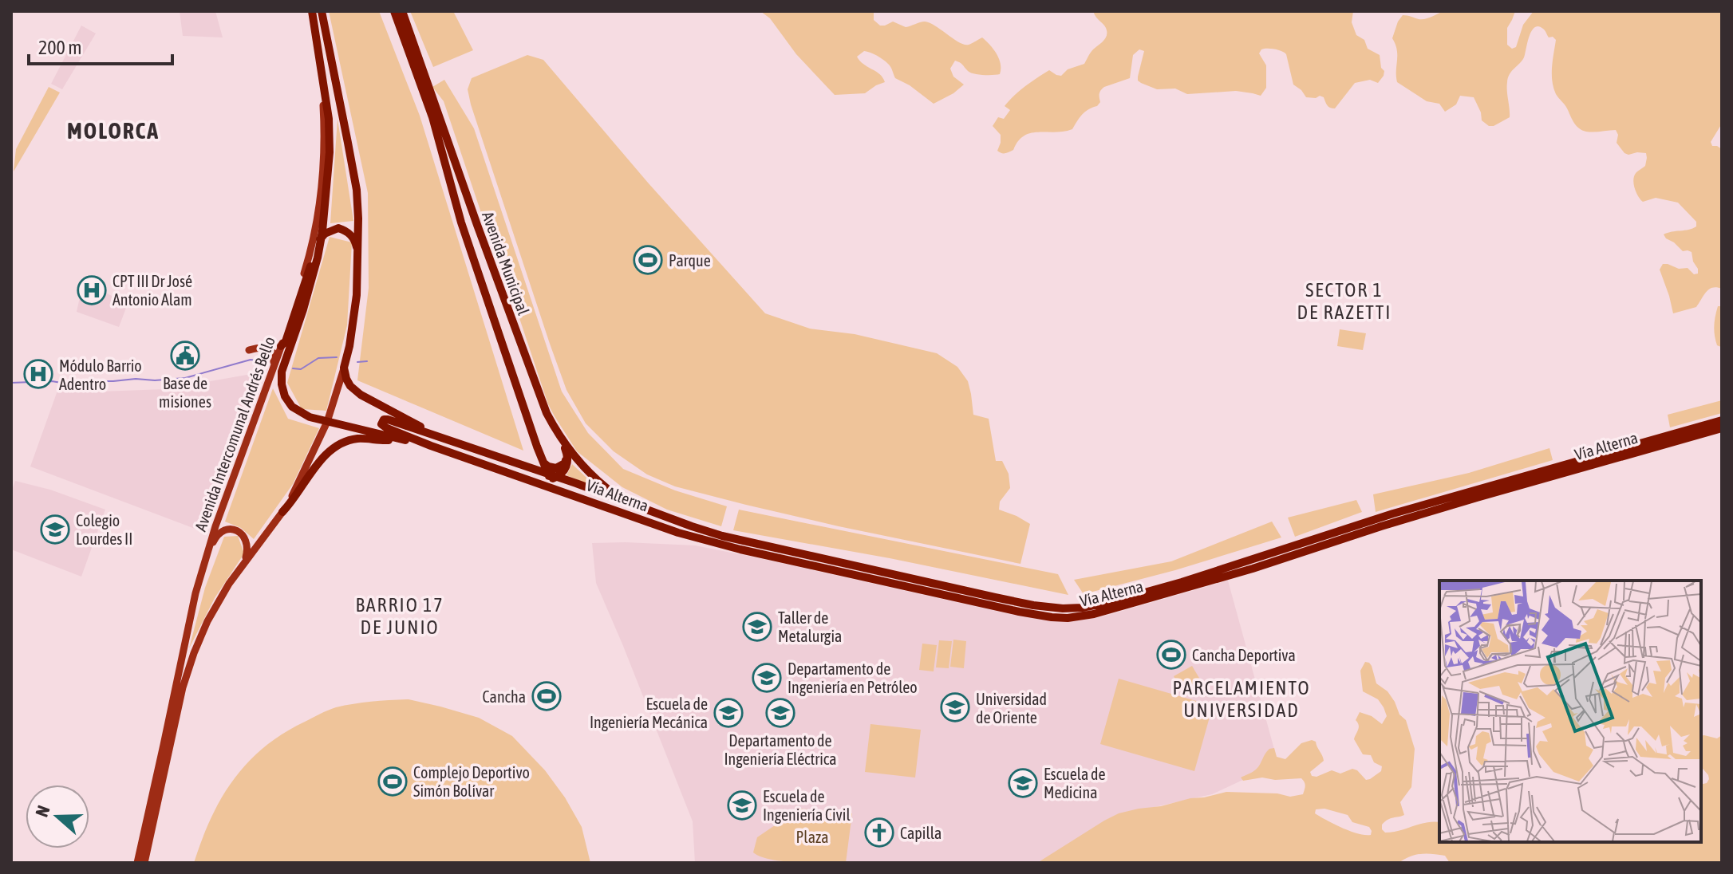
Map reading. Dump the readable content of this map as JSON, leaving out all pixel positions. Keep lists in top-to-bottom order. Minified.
{"streets":{"highway":["Avenida Municipal","Avenida Intercomunal Andrés Bello","Vía Alterna"]},"crossings":[["Avenida Municipal","Vía Alterna"]],"districts":["MOLORCA","SECTOR 1 DE RAZETTI","BARRIO 17 DE JUNIO","PARCELAMIENTO UNIVERSIDAD"],"parks":["Plaza"],"places":{"sports":["Parque","Cancha Deportiva","Cancha","Complejo Deportivo Simón Bolívar"],"hospital":["CPT III Dr José Antonio Alam","Módulo Barrio Adentro"],"public building":["Base de misiones"],"school or university":["Colegio Lourdes II","Taller de Metalurgia","Departamento de Ingeniería en Petróleo","Universidad de Oriente","Escuela de Ingeniería Mecánica","Departamento de Ingeniería Eléctrica","Escuela de Medicina","Escuela de Ingeniería Civil"],"church":["Capilla"]},"scale_bar":"200 m","north":"left"}
